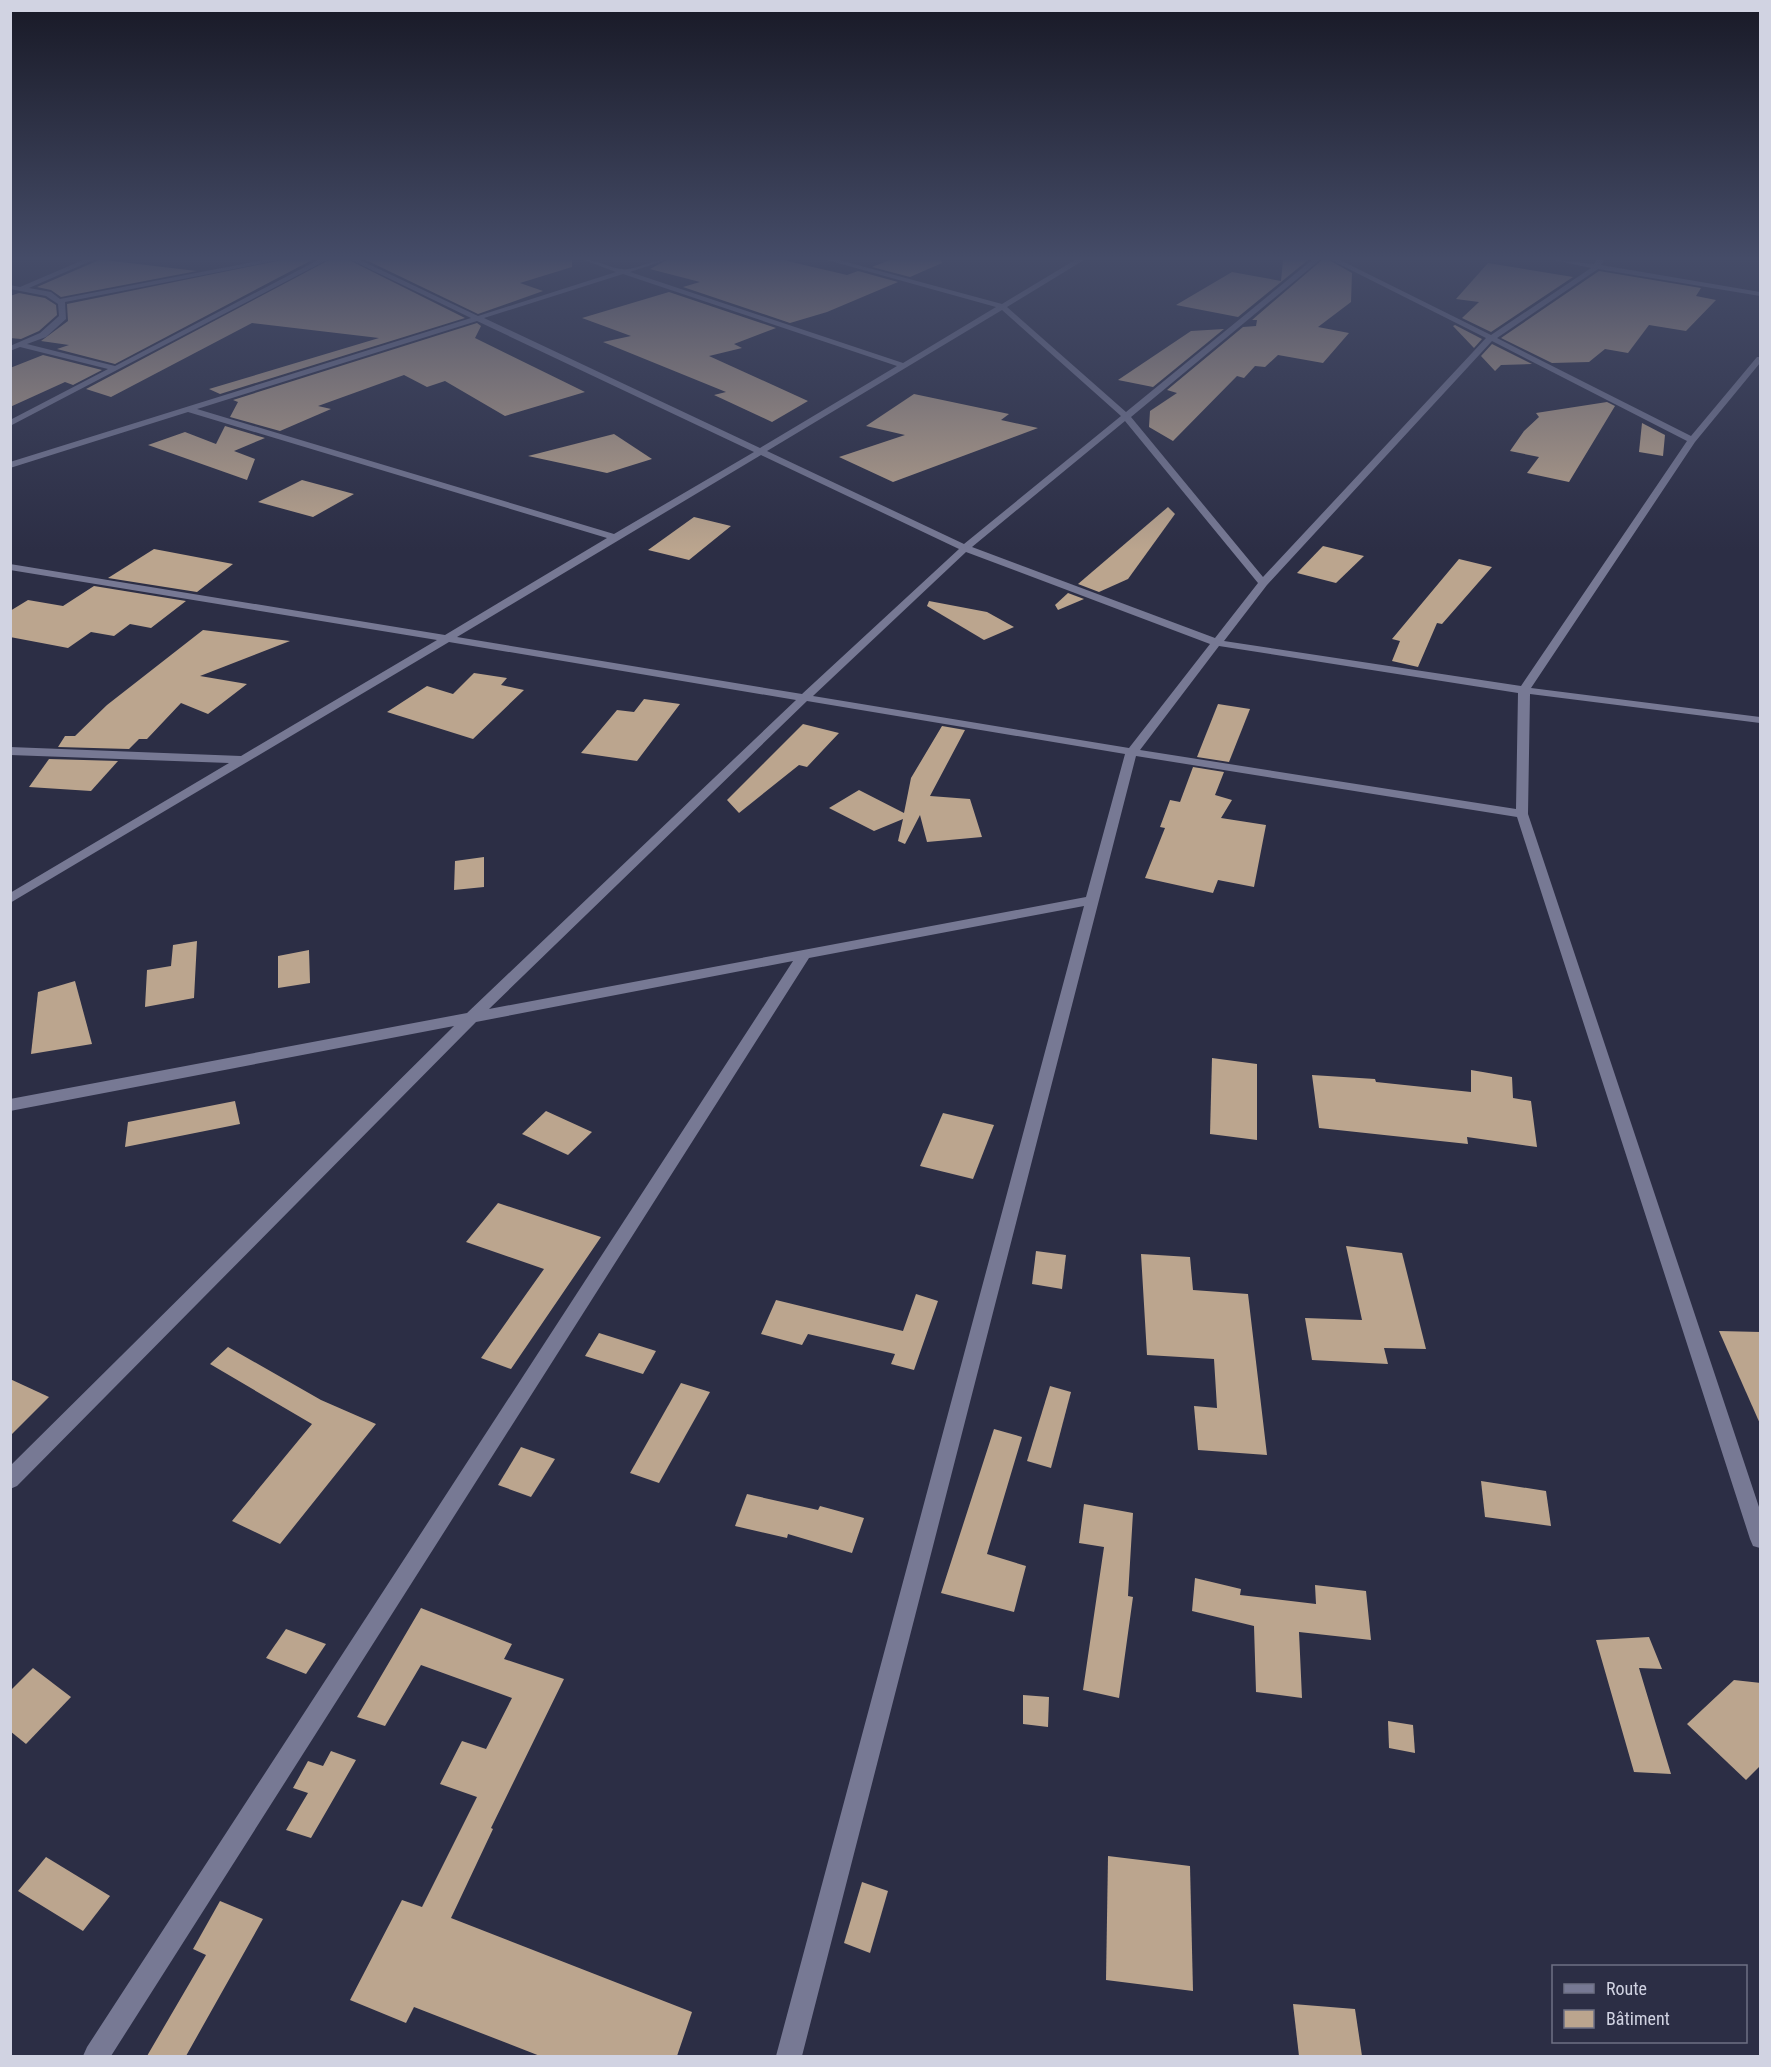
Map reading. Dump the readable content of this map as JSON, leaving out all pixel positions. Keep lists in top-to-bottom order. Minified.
{"legend":["Route","Bâtiment"]}
